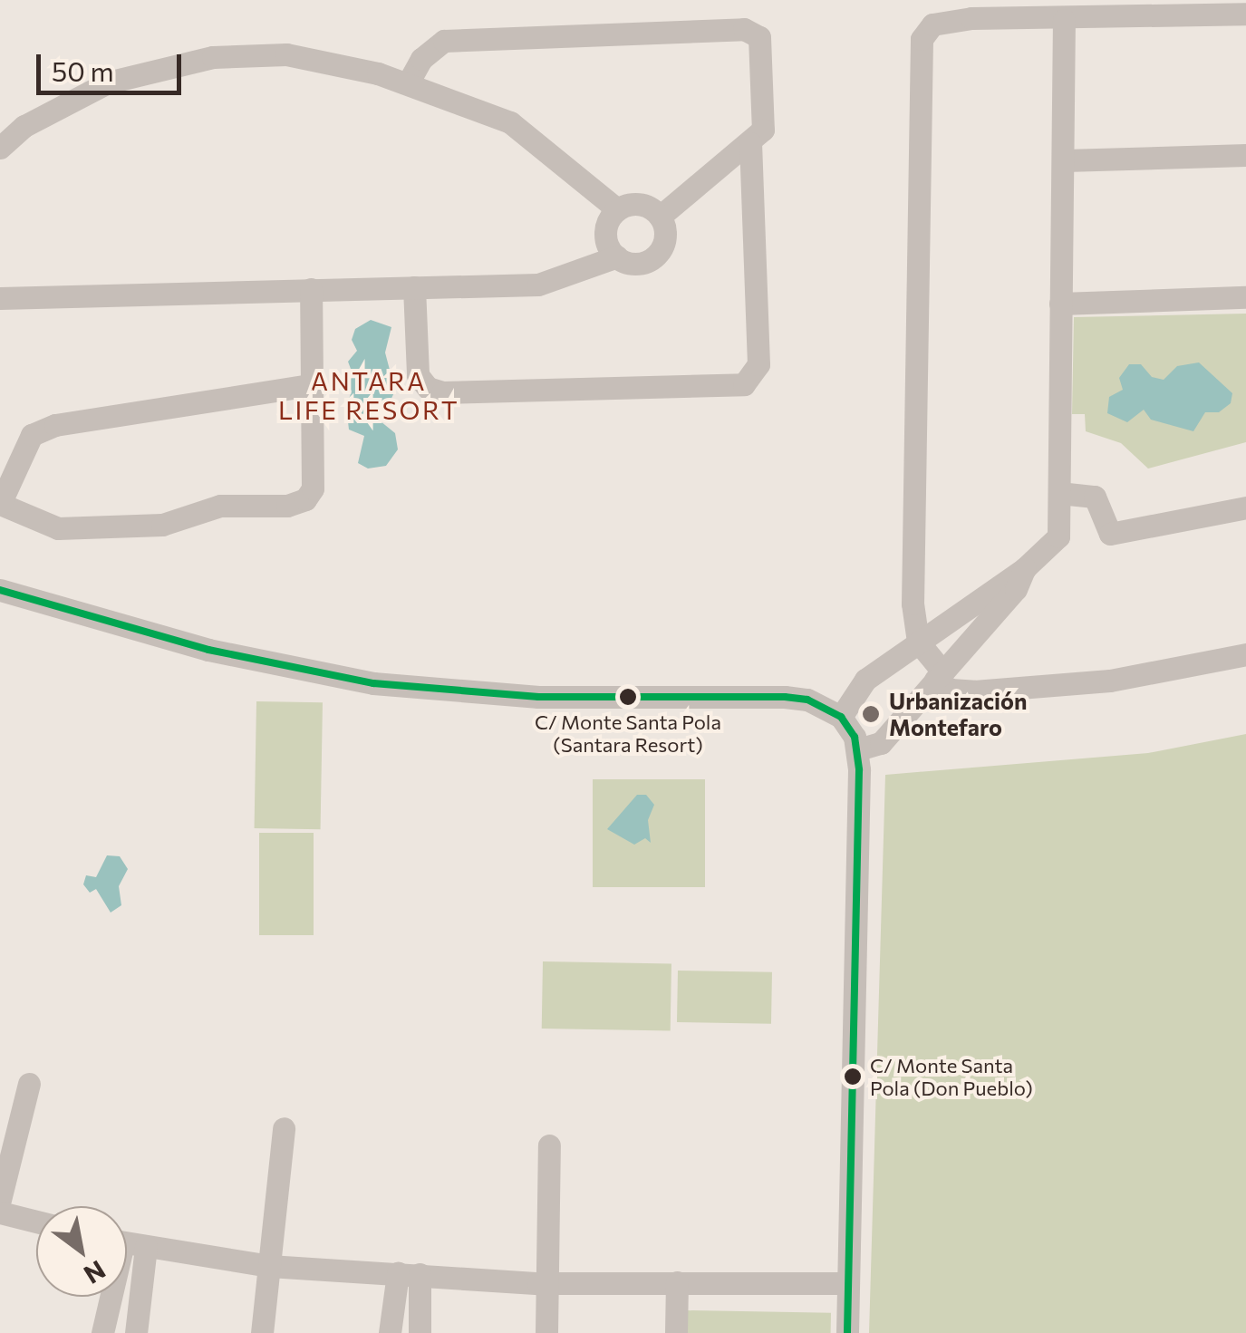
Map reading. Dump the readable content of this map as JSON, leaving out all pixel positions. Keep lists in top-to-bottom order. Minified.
{"districts":["ANTARA LIFE RESORT"],"places":["C/ Monte Santa Pola (Santara Resort)","Urbanización Montefaro","C/ Monte Santa Pola (Don Pueblo)"],"scale_bar":"50 m","north":"bottom right"}
